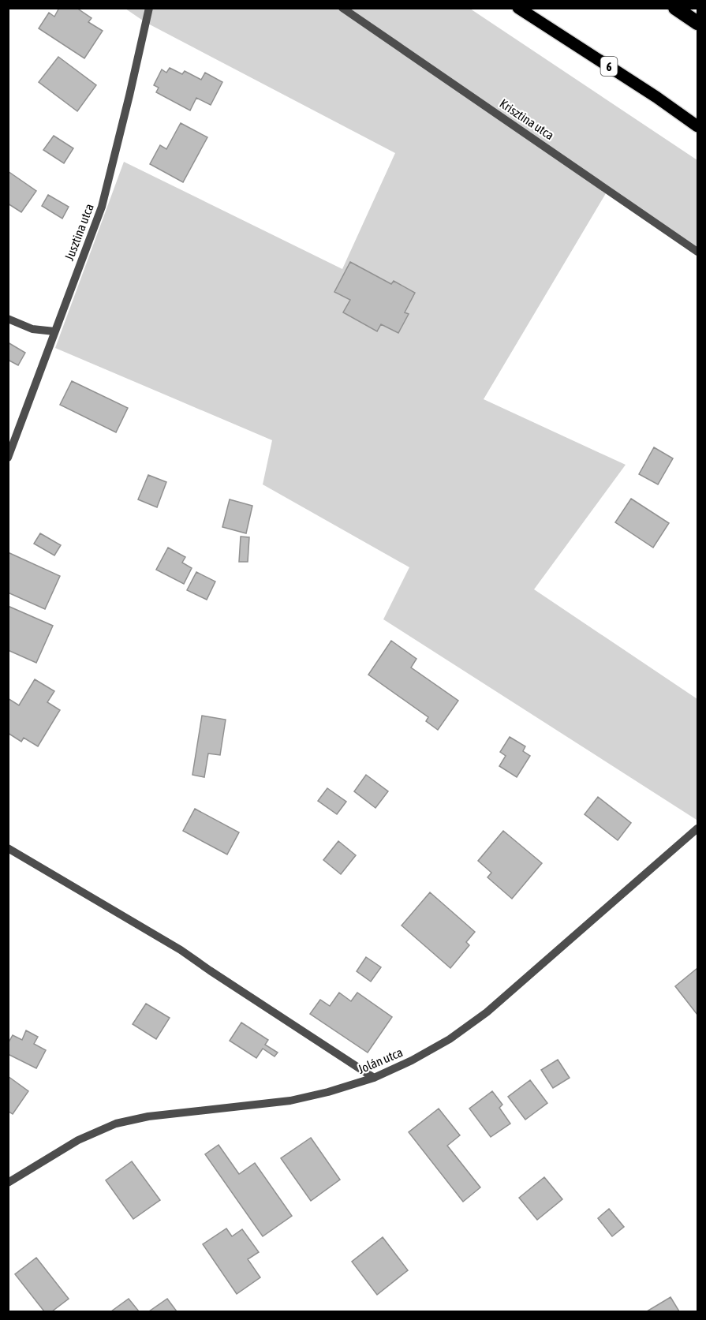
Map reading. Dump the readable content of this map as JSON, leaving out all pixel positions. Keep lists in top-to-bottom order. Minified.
{"streets":{"main road":["6"],"street":["Krisztina utca","Jusztina utca","Jolán utca"]}}
